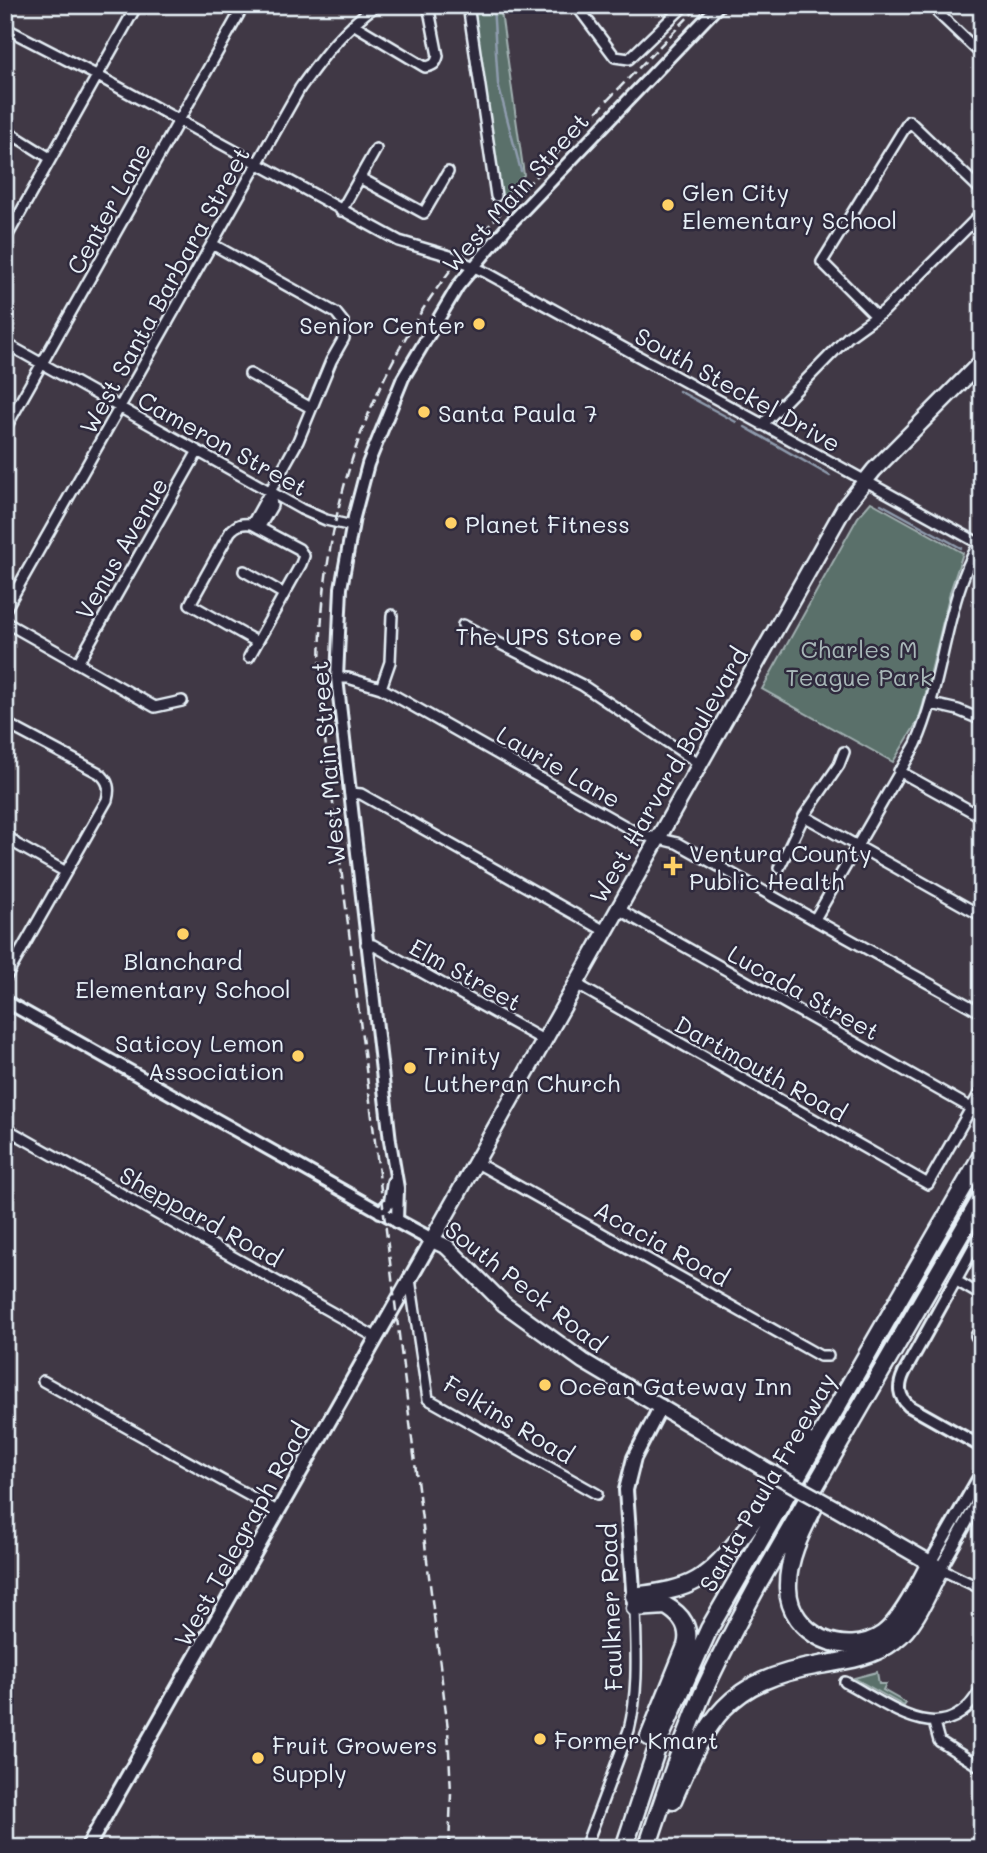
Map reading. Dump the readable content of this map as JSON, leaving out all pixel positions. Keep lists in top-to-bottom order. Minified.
{"streets":{"highway":["Santa Paula Freeway"],"main road":["West Harvard Boulevard","South Peck Road","West Telegraph Road","Faulkner Road"],"street":["West Main Street","Center Lane","West Santa Barbara Street","South Steckel Drive","Cameron Street","Venus Avenue","Laurie Lane","Elm Street","Lucada Street","Dartmouth Road","Sheppard Road","Acacia Road","Felkins Road"]},"crossings":[["West Main Street","South Steckel Drive"],["West Main Street","Cameron Street"],["West Main Street","Laurie Lane"],["West Main Street","Elm Street"],["West Main Street","South Peck Road"],["Center Lane","South Steckel Drive"],["Center Lane","Cameron Street"],["West Santa Barbara Street","South Steckel Drive"],["West Santa Barbara Street","Cameron Street"],["South Steckel Drive","West Harvard Boulevard"],["Cameron Street","Venus Avenue"],["Laurie Lane","West Harvard Boulevard"],["West Harvard Boulevard","Elm Street"],["West Harvard Boulevard","Lucada Street"],["West Harvard Boulevard","Dartmouth Road"],["West Harvard Boulevard","Acacia Road"],["West Harvard Boulevard","South Peck Road"],["West Harvard Boulevard","West Telegraph Road"],["Lucada Street","Dartmouth Road"],["Sheppard Road","West Telegraph Road"],["South Peck Road","West Telegraph Road"],["South Peck Road","Faulkner Road"],["Felkins Road","West Telegraph Road"]],"parks":["Charles M Teague Park"],"places":{"other":["Glen City Elementary School","Senior Center","Santa Paula 7","Planet Fitness","The UPS Store","Blanchard Elementary School","Saticoy Lemon Association","Trinity Lutheran Church","Ocean Gateway Inn","Former Kmart","Fruit Growers Supply"],"health":["Ventura County Public Health"]}}
